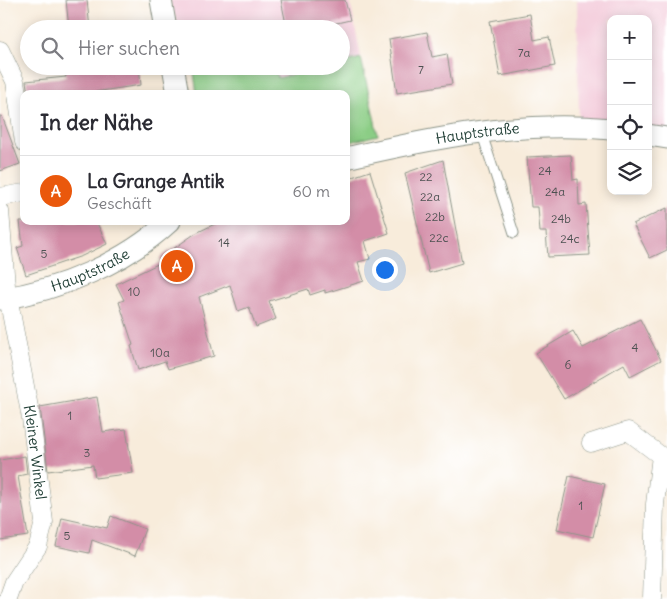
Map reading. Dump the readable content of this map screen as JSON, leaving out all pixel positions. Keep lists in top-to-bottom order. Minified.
{"streets":{"street":["Hauptstraße","Kleiner Winkel"]},"crossings":[["Hauptstraße","Kleiner Winkel"]],"house_numbers":["7a","7","24","22","24a","22a","22b","24b","22c","24c","14","5","10","4","10a","6","1","3","1","5"],"page":{"map_buttons":["+","−"],"search":"Hier suchen","heading":"In der Nähe","list":[{"mark":"A","name":"La Grange Antik","note":"Geschäft","value":"60 m"}],"pins":"A"}}
